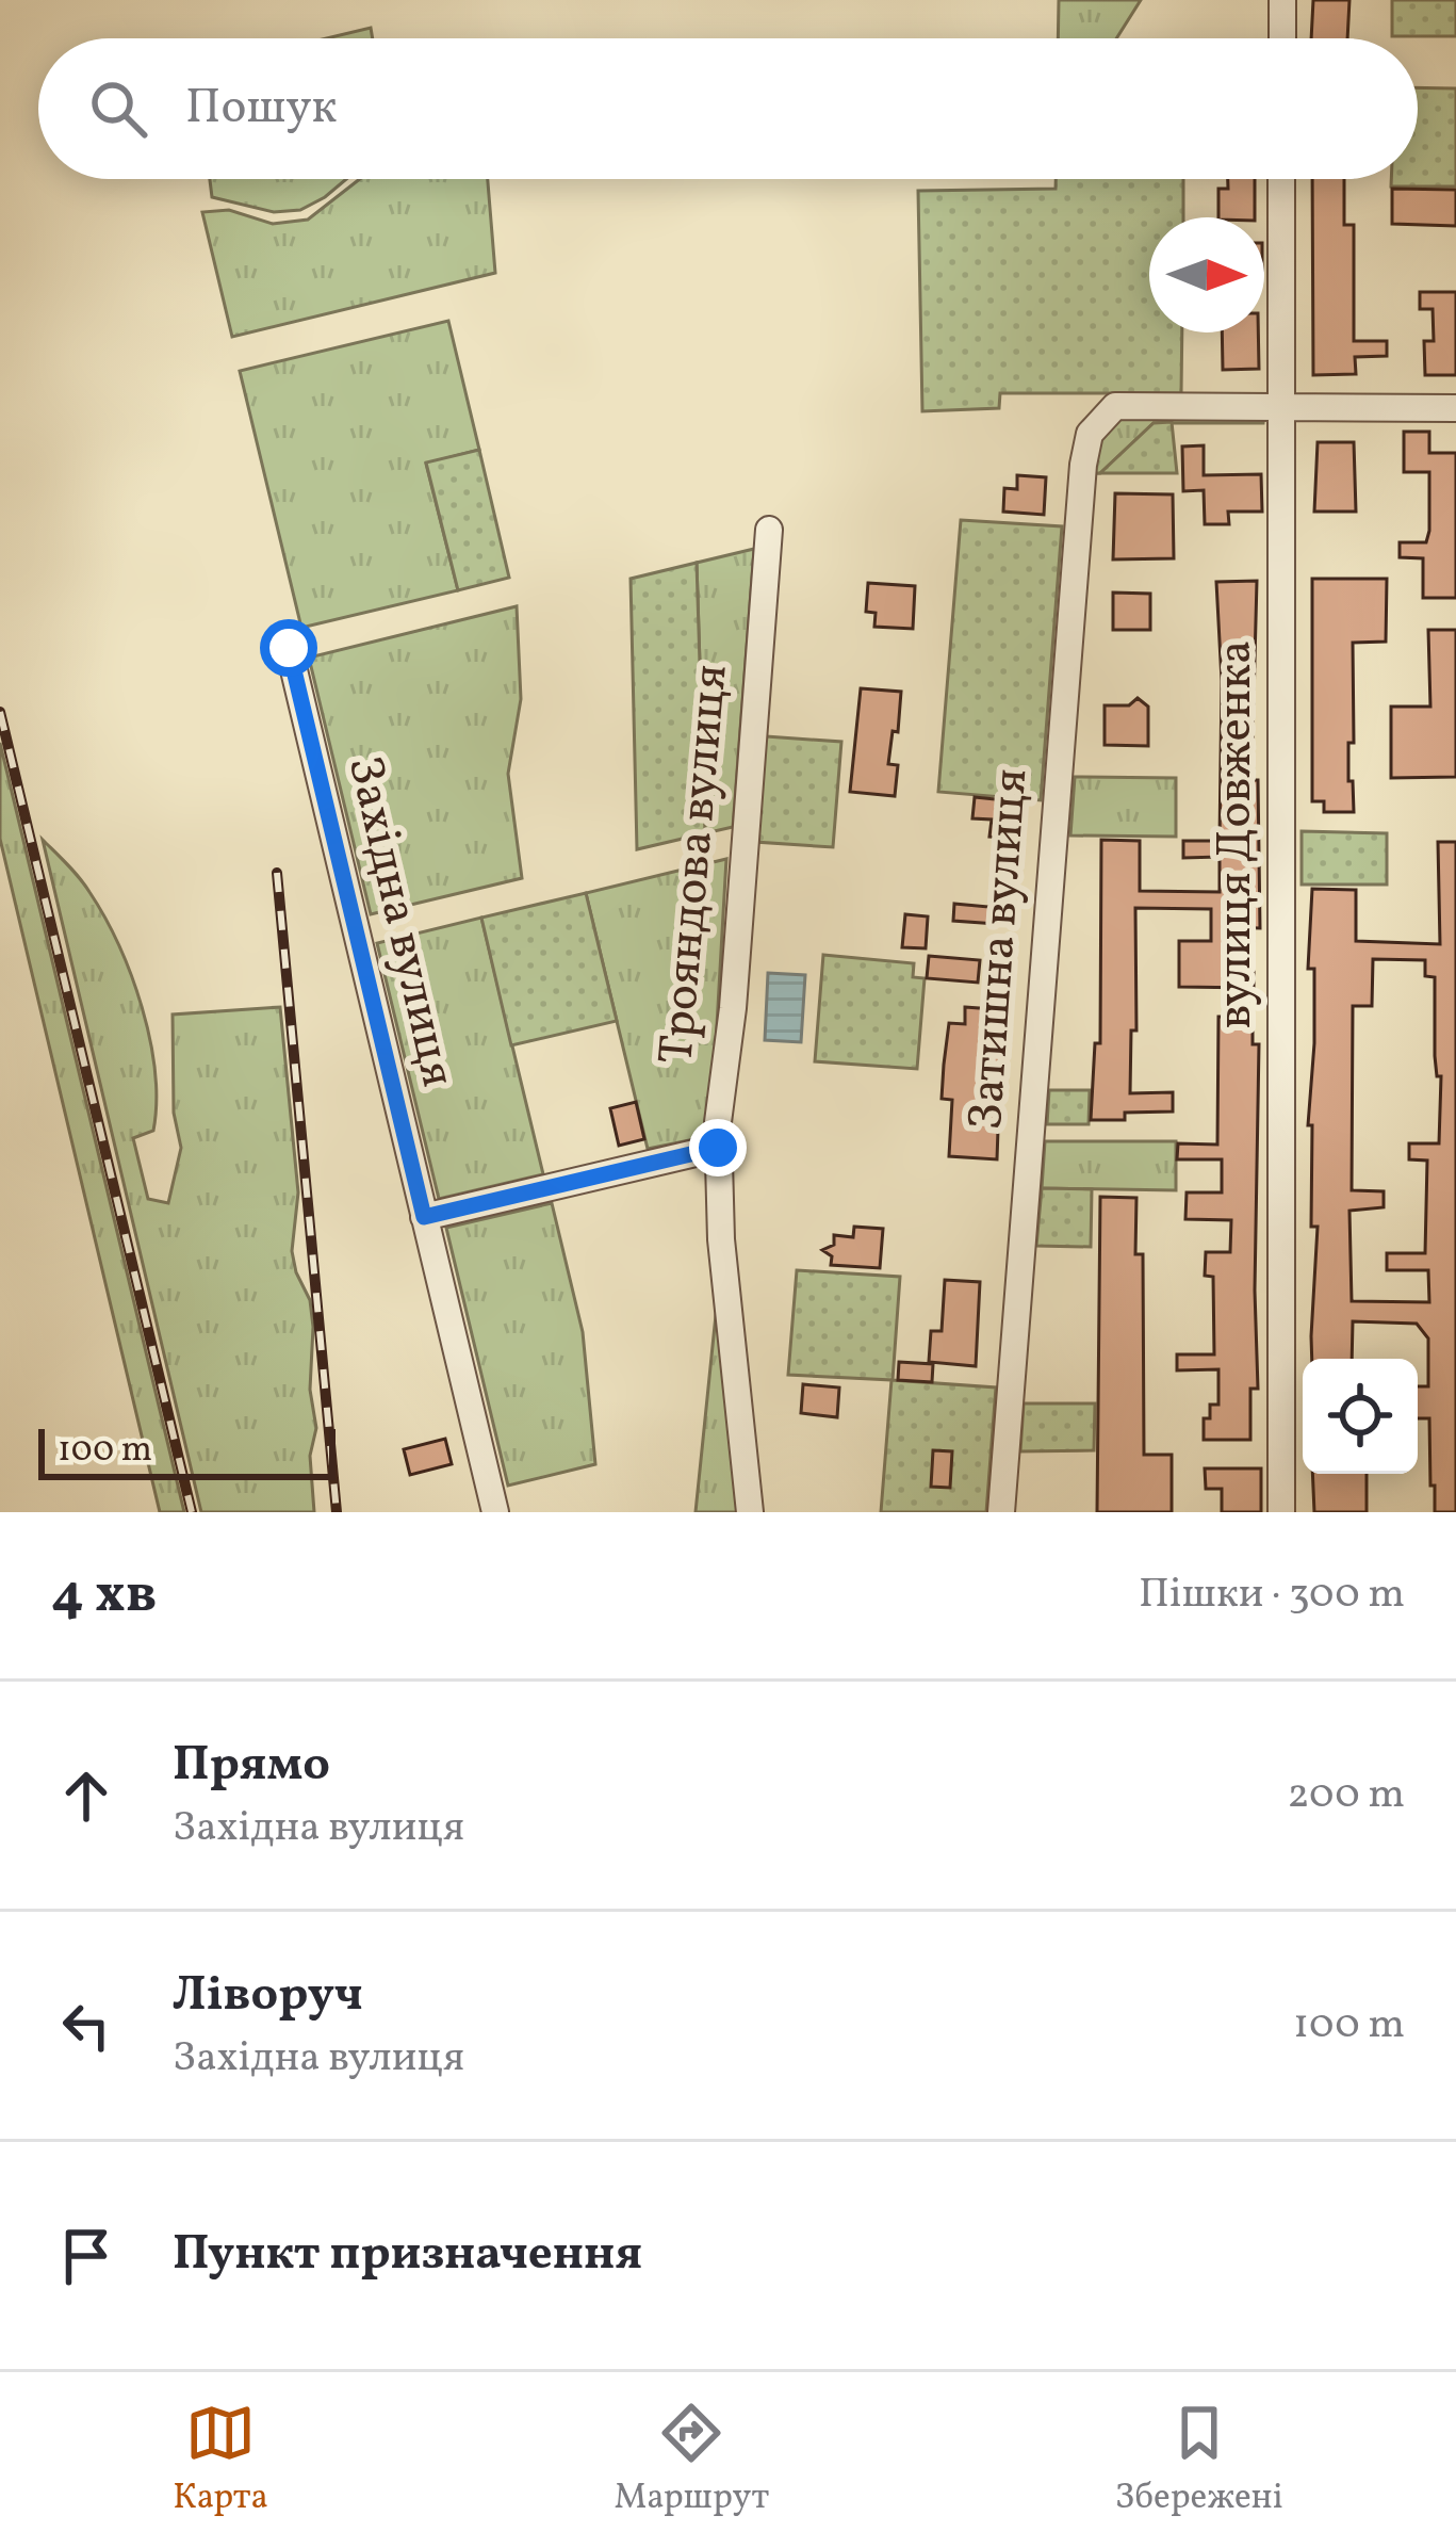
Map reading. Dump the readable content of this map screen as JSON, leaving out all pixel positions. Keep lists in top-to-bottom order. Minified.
{"streets":{"street":["вулиця Довженка","Трояндова вулиця","Західна вулиця","Затишна вулиця"]},"crossings":[["вулиця Довженка","Затишна вулиця"]],"scale_bar":"100 m","north":"right","page":{"search":"Пошук","scale":"100 m","heading":["4 хв","Пішки · 300 m"],"list":[["Прямо","Західна вулиця","200 m"],["Ліворуч","Західна вулиця","100 m"],"Пункт призначення"],"nav":["Карта","Маршрут","Збережені"]}}
